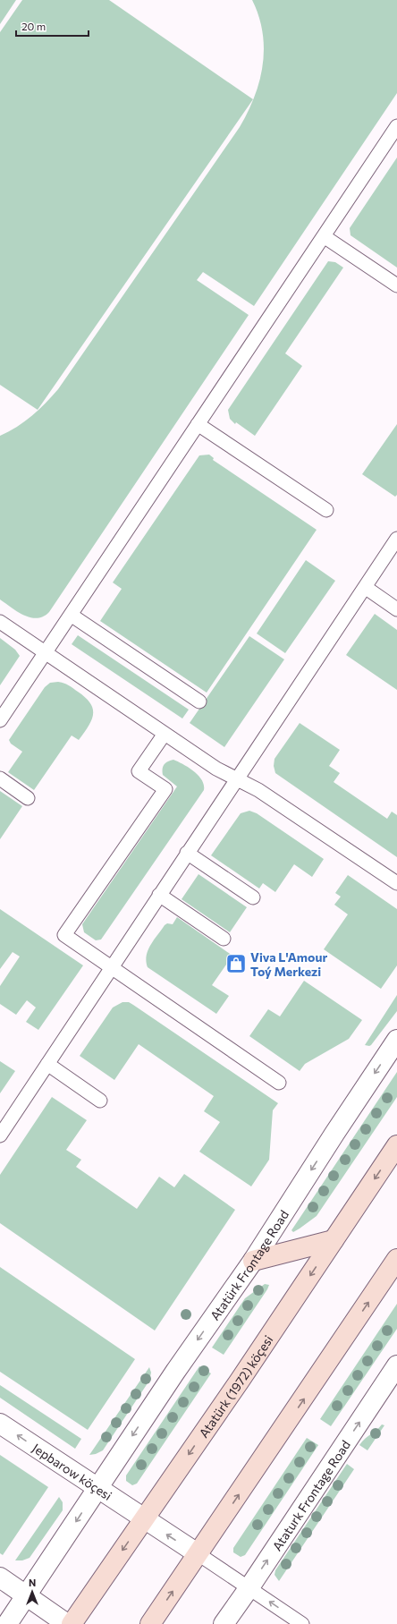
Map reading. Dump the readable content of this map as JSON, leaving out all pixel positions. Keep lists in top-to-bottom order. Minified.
{"streets":{"main road":["Atatürk (1972) köçesi"],"street":["Atatürk Frontage Road","Jepbarow köçesi","Ataturk Frontage Road"]},"crossings":[["Atatürk Frontage Road","Jepbarow köçesi"],["Atatürk (1972) köçesi","Jepbarow köçesi"]],"one_way":["Atatürk Frontage Road","Jepbarow köçesi","Ataturk Frontage Road"],"places":{"shop":["Viva L'Amour Toý Merkezi"]},"scale_bar":"20 m","north":"top"}
